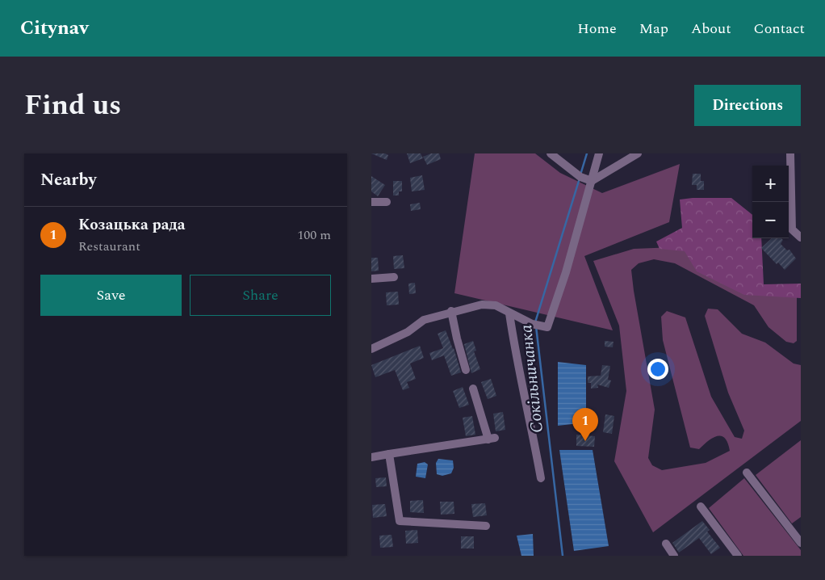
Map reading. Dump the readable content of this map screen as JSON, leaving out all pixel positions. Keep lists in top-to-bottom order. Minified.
{"water":["Сокільничанка"],"page":{"header":"Citynav","nav":["Home","Map","About","Contact"],"title":"Find us","buttons":["Directions",["Save","Share"]],"heading":"Nearby","map_buttons":["+","−"],"list":[{"mark":"1","name":"Козацька рада","note":"Restaurant","value":"100 m"}],"pins":"1"}}
